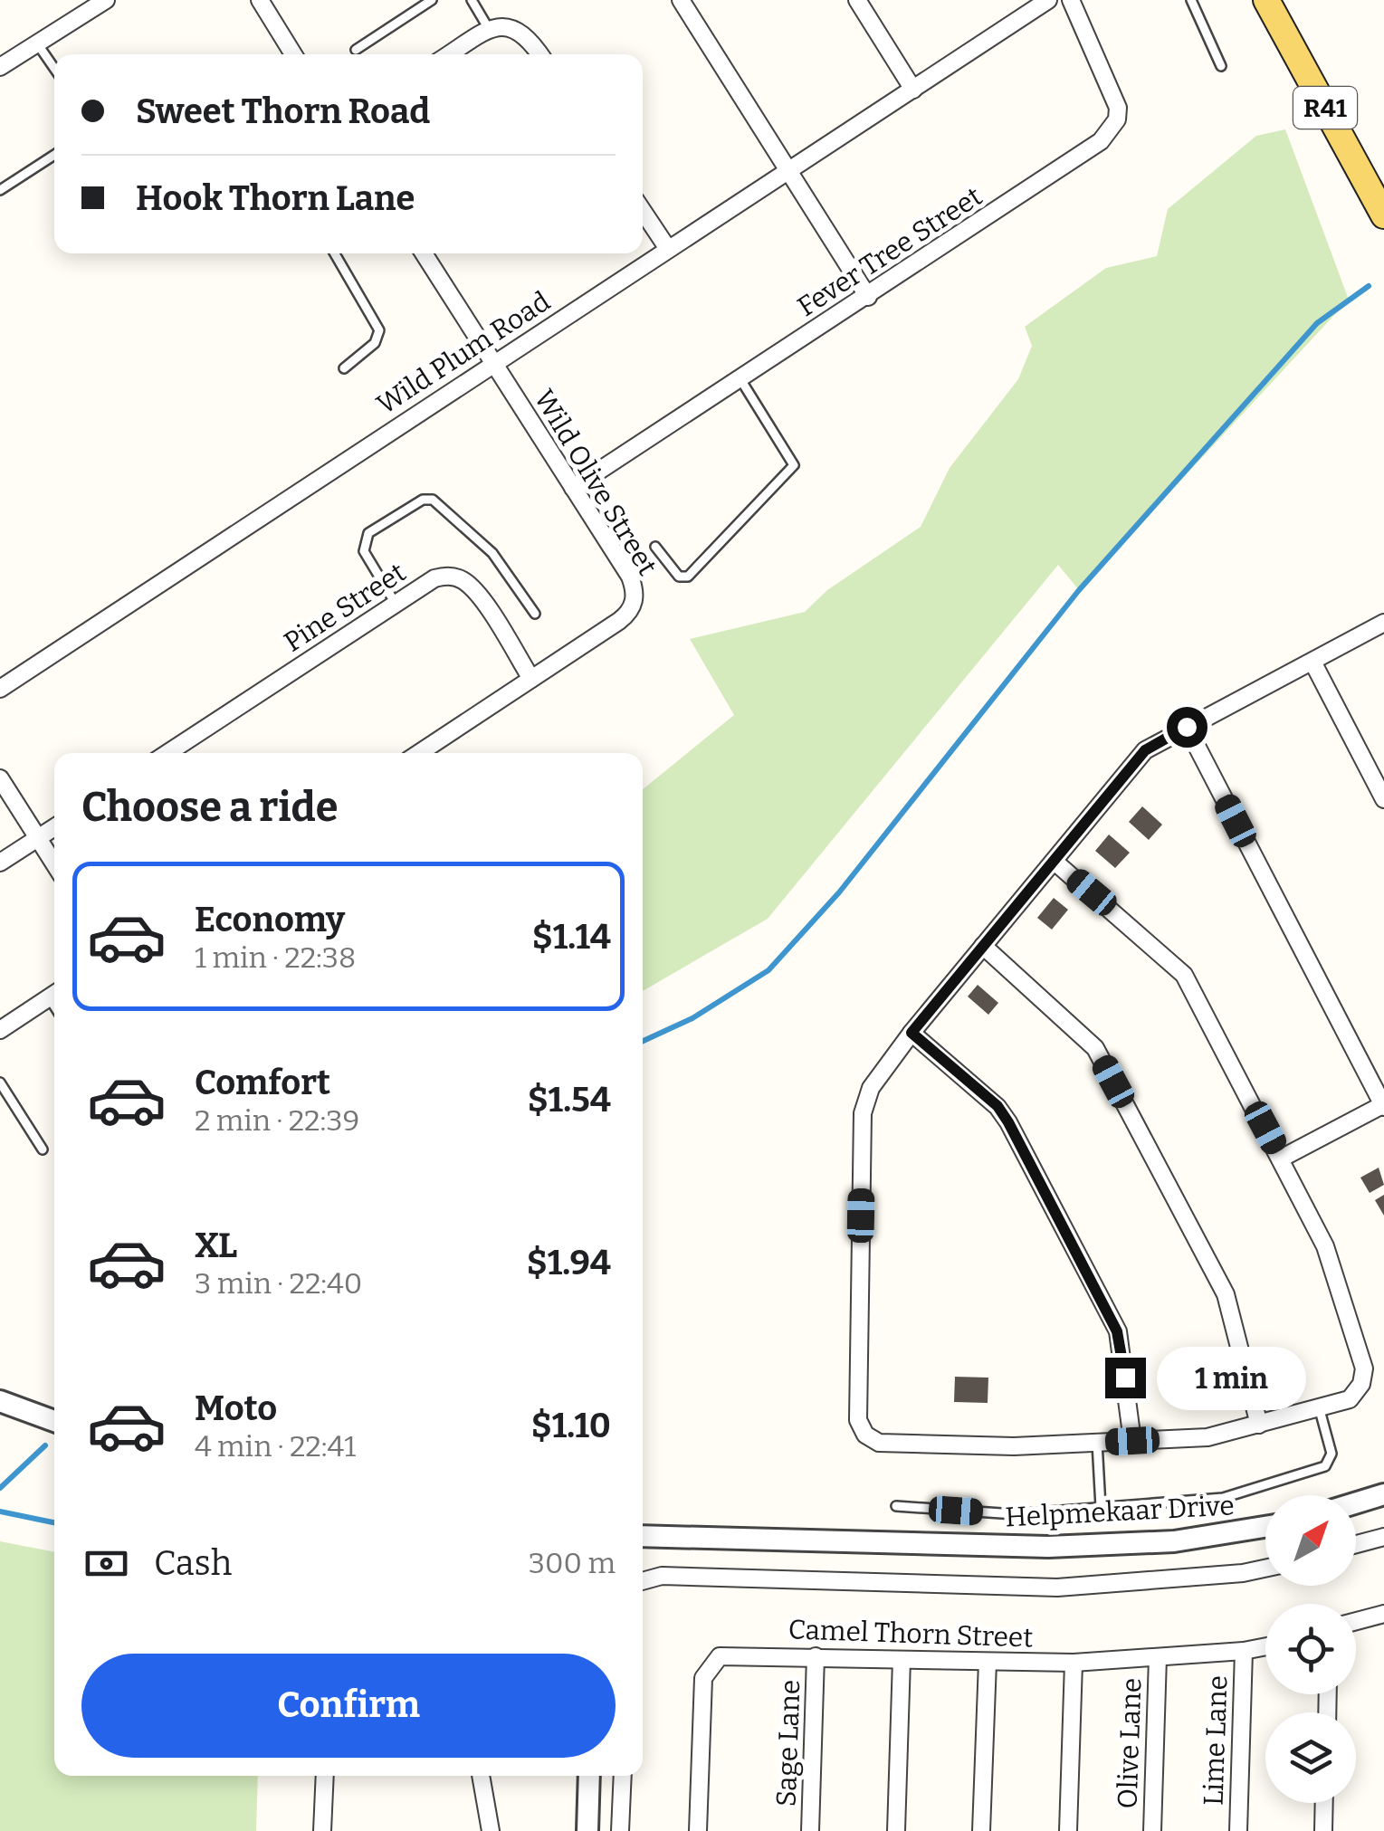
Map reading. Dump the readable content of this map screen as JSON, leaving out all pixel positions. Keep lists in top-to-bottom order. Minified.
{"streets":{"main road":["R41"],"street":["Fever Tree Street","Wild Plum Road","Wild Olive Street","Pine Street","Helpmekaar Drive","Camel Thorn Street","Lime Lane","Sage Lane","Olive Lane"]},"crossings":[["Fever Tree Street","Wild Olive Street"],["Wild Plum Road","Wild Olive Street"],["Wild Olive Street","Pine Street"],["Camel Thorn Street","Lime Lane"],["Camel Thorn Street","Sage Lane"],["Camel Thorn Street","Olive Lane"]],"north":"top right","page":{"banner":["Sweet Thorn Road","Hook Thorn Lane"],"heading":"Choose a ride","list":[{"name":"Economy","note":"1 min · 22:38","value":"$1.14"},{"name":"Comfort","note":"2 min · 22:39","value":"$1.54"},{"name":"XL","note":"3 min · 22:40","value":"$1.94"},{"name":"Moto","note":"4 min · 22:41","value":"$1.10"}],"bubble":"1 min","pay":["Cash","300 m"],"buttons":"Confirm"}}
